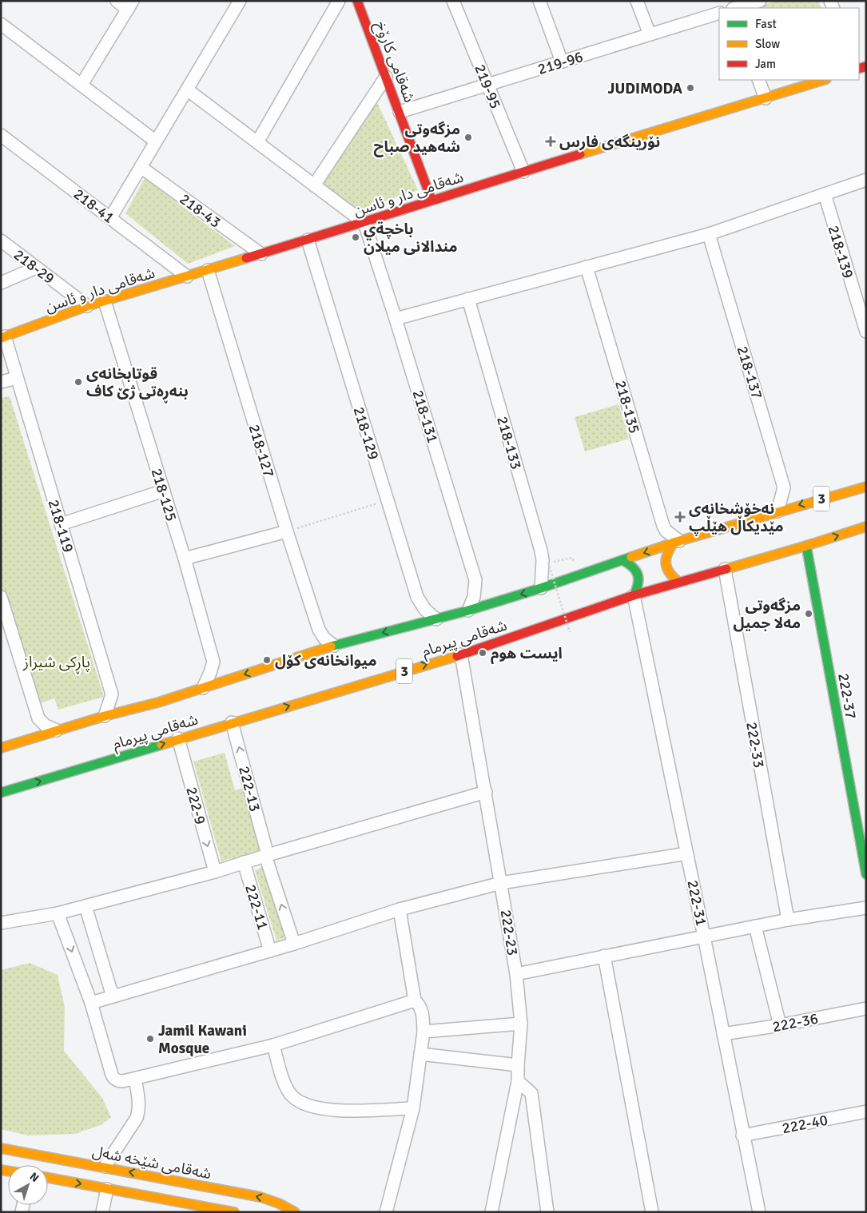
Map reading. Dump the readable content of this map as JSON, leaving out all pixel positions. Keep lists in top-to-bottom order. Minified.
{"streets":{"main road":["شەقامی کارۆخ","شەقامی دار و ئاسن","3","شەقامی پیرمام","222-37","شەقامی شێخه‌ شه‌ل"],"street":["219-96","219-95","218-41","218-43","218-139","218-29","218-137","218-135","218-131","218-129","218-133","218-127","218-125","218-119","222-33","222-13","222-9","222-31","222-11","222-23","222-36","222-40"]},"crossings":[["شەقامی کارۆخ","219-96"],["شەقامی کارۆخ","شەقامی دار و ئاسن"],["219-96","219-95"],["219-95","شەقامی دار و ئاسن"],["شەقامی دار و ئاسن","218-41"],["شەقامی دار و ئاسن","218-43"],["شەقامی دار و ئاسن","218-29"],["شەقامی دار و ئاسن","218-131"],["شەقامی دار و ئاسن","218-129"],["شەقامی دار و ئاسن","218-127"],["شەقامی دار و ئاسن","218-125"],["شەقامی دار و ئاسن","218-119"],["218-137","شەقامی پیرمام"],["218-135","شەقامی پیرمام"],["218-131","شەقامی پیرمام"],["218-129","شەقامی پیرمام"],["218-133","شەقامی پیرمام"],["218-127","شەقامی پیرمام"],["218-125","شەقامی پیرمام"],["218-119","شەقامی پیرمام"],["شەقامی پیرمام","222-37"],["شەقامی پیرمام","222-33"],["شەقامی پیرمام","222-13"],["شەقامی پیرمام","222-9"],["شەقامی پیرمام","222-31"],["شەقامی پیرمام","222-23"],["222-31","222-36"],["222-31","222-40"]],"one_way":["222-13","222-9"],"parks":["پاڕکی شیراز"],"places":{"other":["JUDIMODA","مزگه‌وتی شه‌هید صباح","باخچةي مندالانى ميلان","قوتابخانەی بنەڕەتی ژێ کاف","مزگەوتی مەلا جمیل","ايست هوم","میوانخانەی کۆل","Jamil Kawani Mosque"],"health":["نۆرینگەی فارس","نەخۆشخانەی مێدیکاڵ هێڵپ"]},"legend":["Fast","Slow","Jam"],"north":"top right"}
